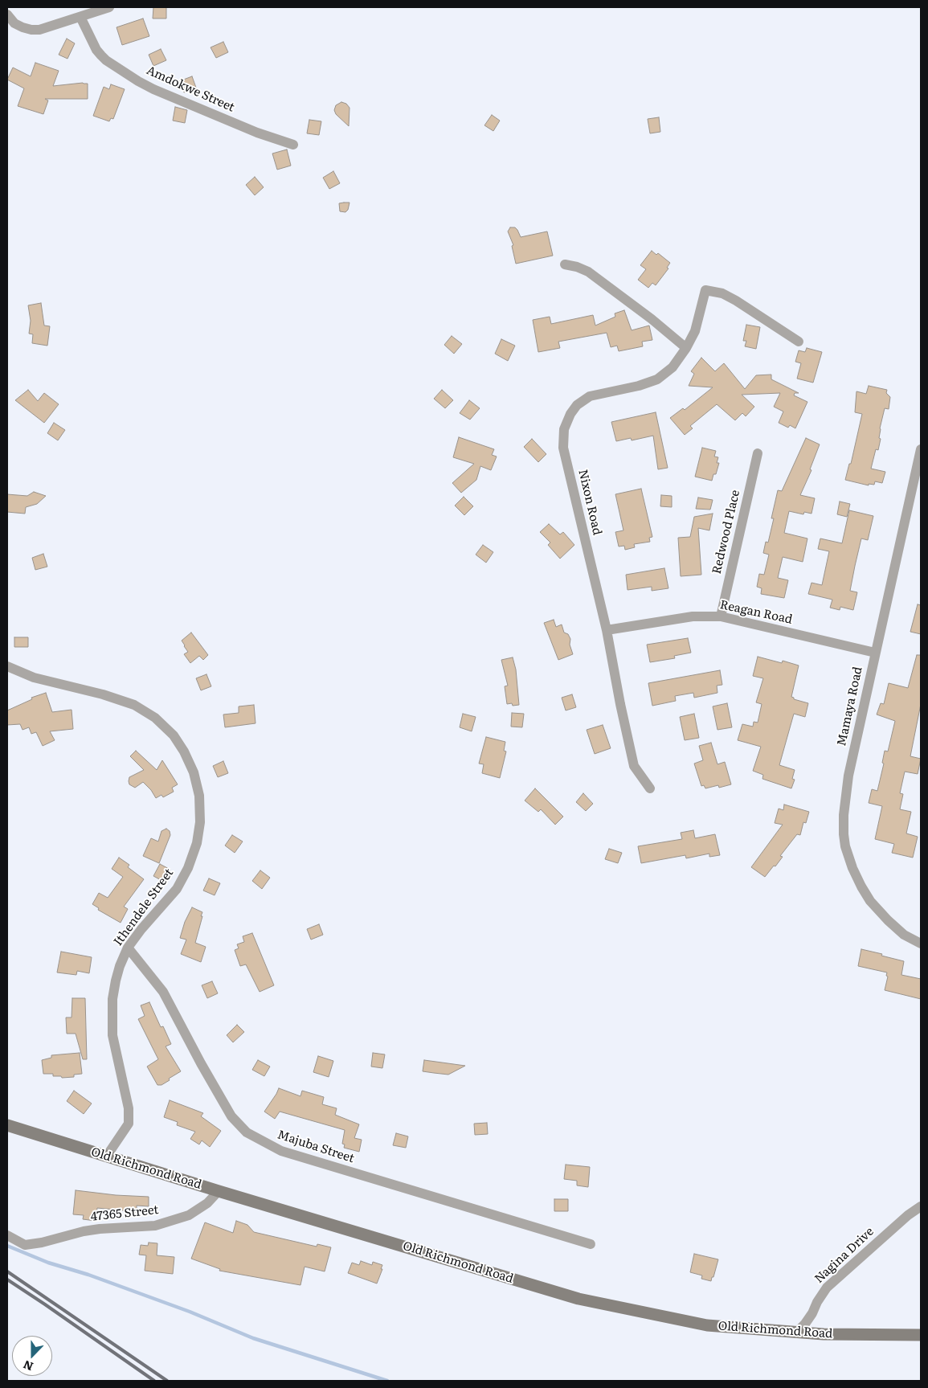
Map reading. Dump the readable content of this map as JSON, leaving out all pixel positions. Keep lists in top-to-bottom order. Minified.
{"streets":{"street":["Amdokwe Street","Nixon Road","Redwood Place","Reagan Road","Mamaya Road","Ithendele Street","Majuba Street","Old Richmond Road","47365 Street","Nagina Drive"]},"crossings":[["Nixon Road","Reagan Road"],["Redwood Place","Reagan Road"],["Reagan Road","Mamaya Road"],["Ithendele Street","Majuba Street"],["Ithendele Street","Old Richmond Road"],["Old Richmond Road","47365 Street"],["Old Richmond Road","Nagina Drive"]],"north":"bottom"}
